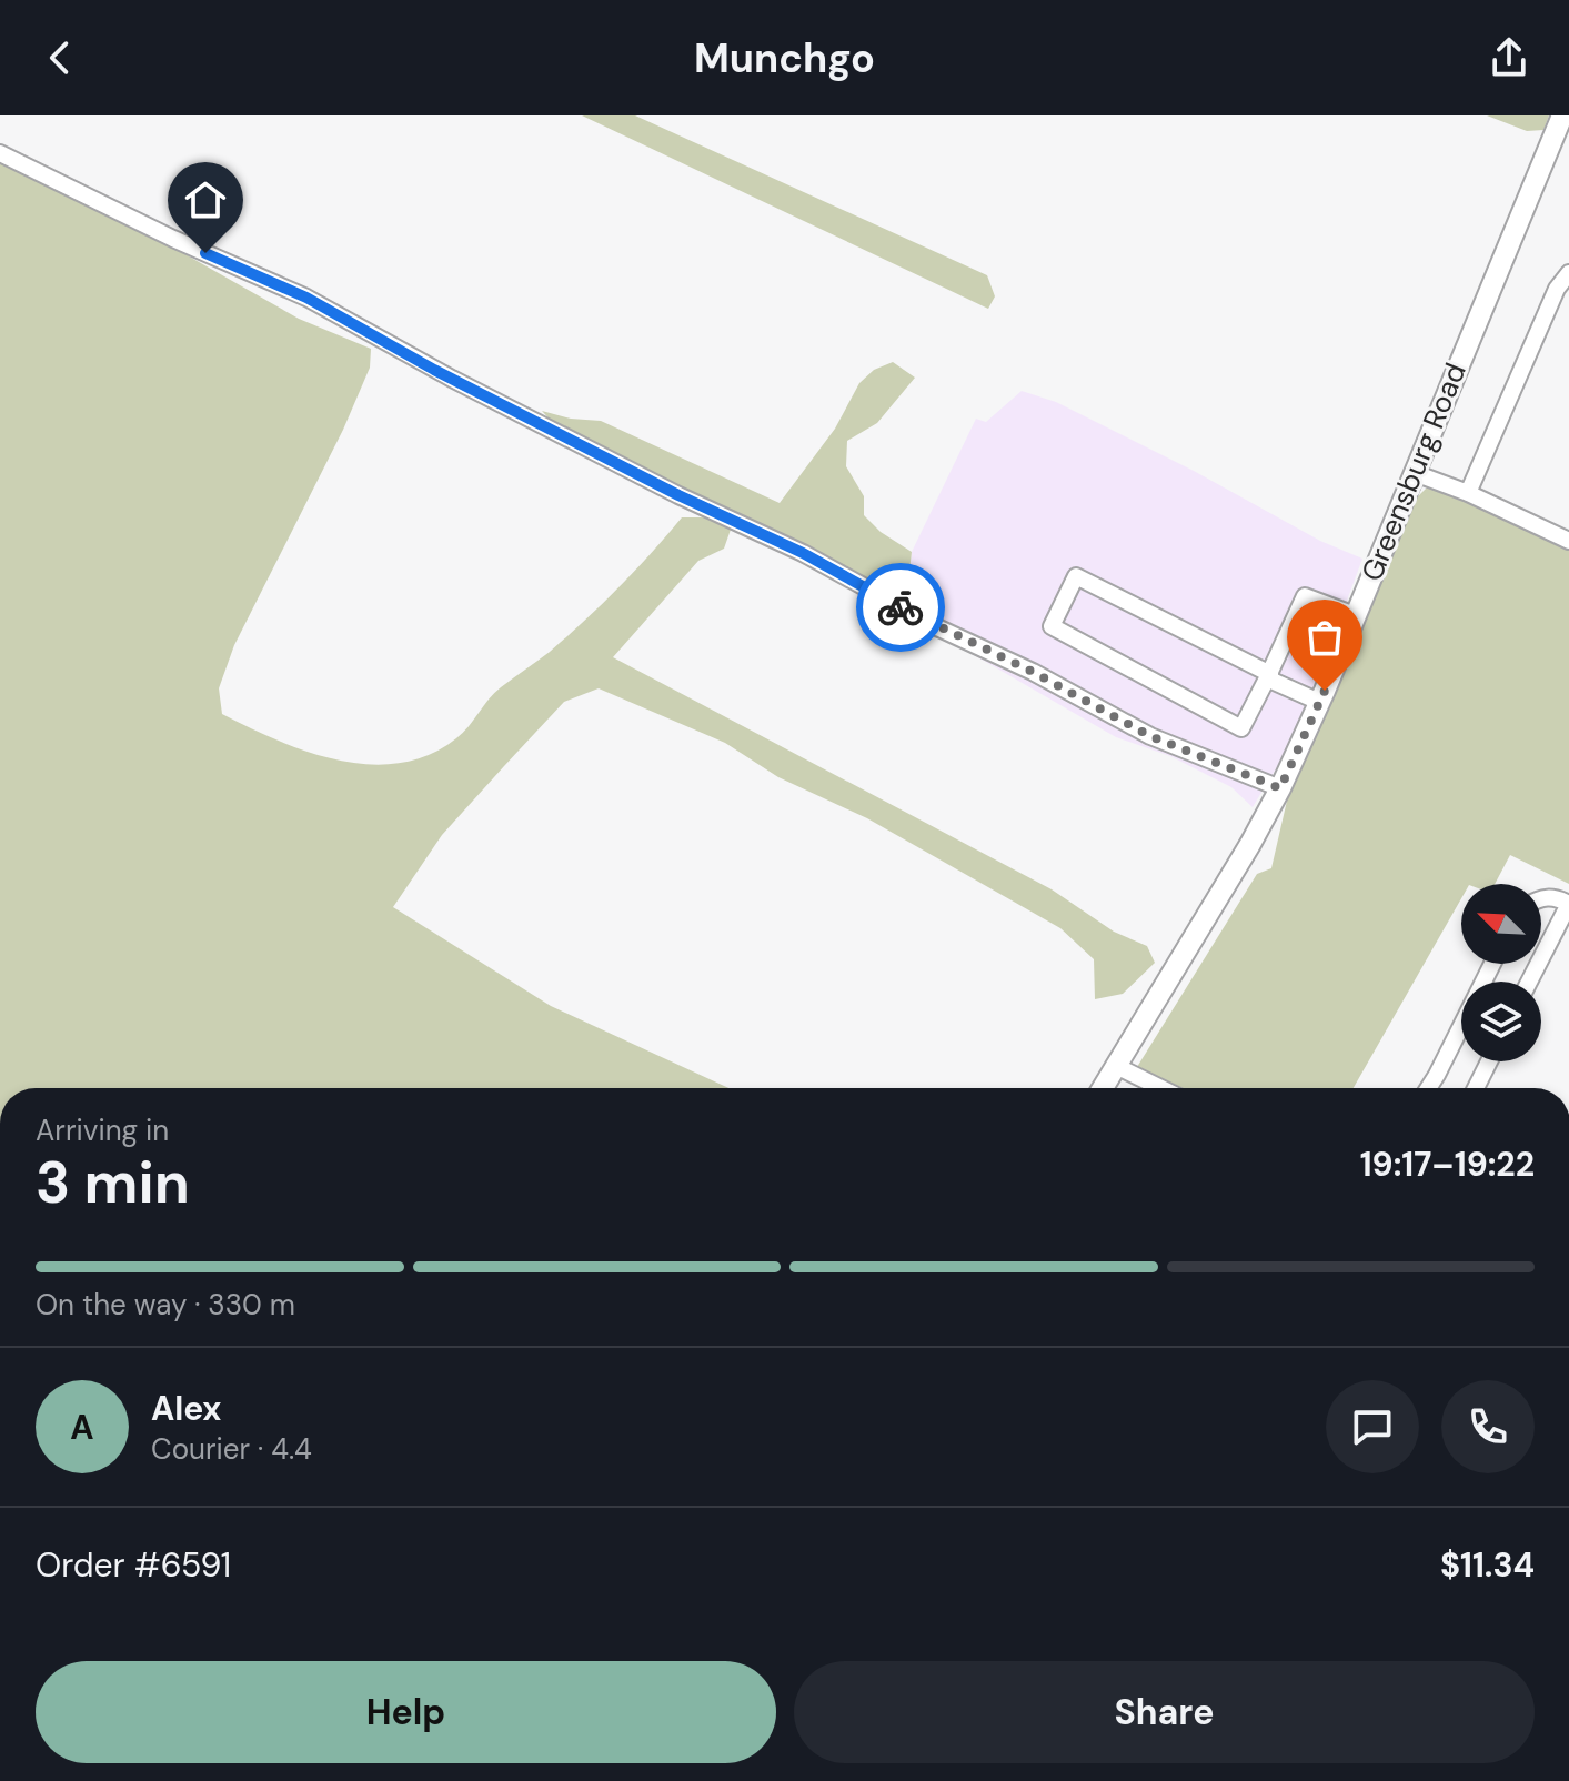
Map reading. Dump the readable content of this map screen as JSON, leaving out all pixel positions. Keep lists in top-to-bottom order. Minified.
{"streets":{"main road":["Greensburg Road"]},"north":"top left","page":{"header":"Munchgo","heading":["3 min","Arriving in","19:17–19:22"],"panel":["Alex","Courier · 4.4","Order #6591","$11.34"],"bar":"On the way · 330 m","round":"A","buttons":["Help","Share"]}}
